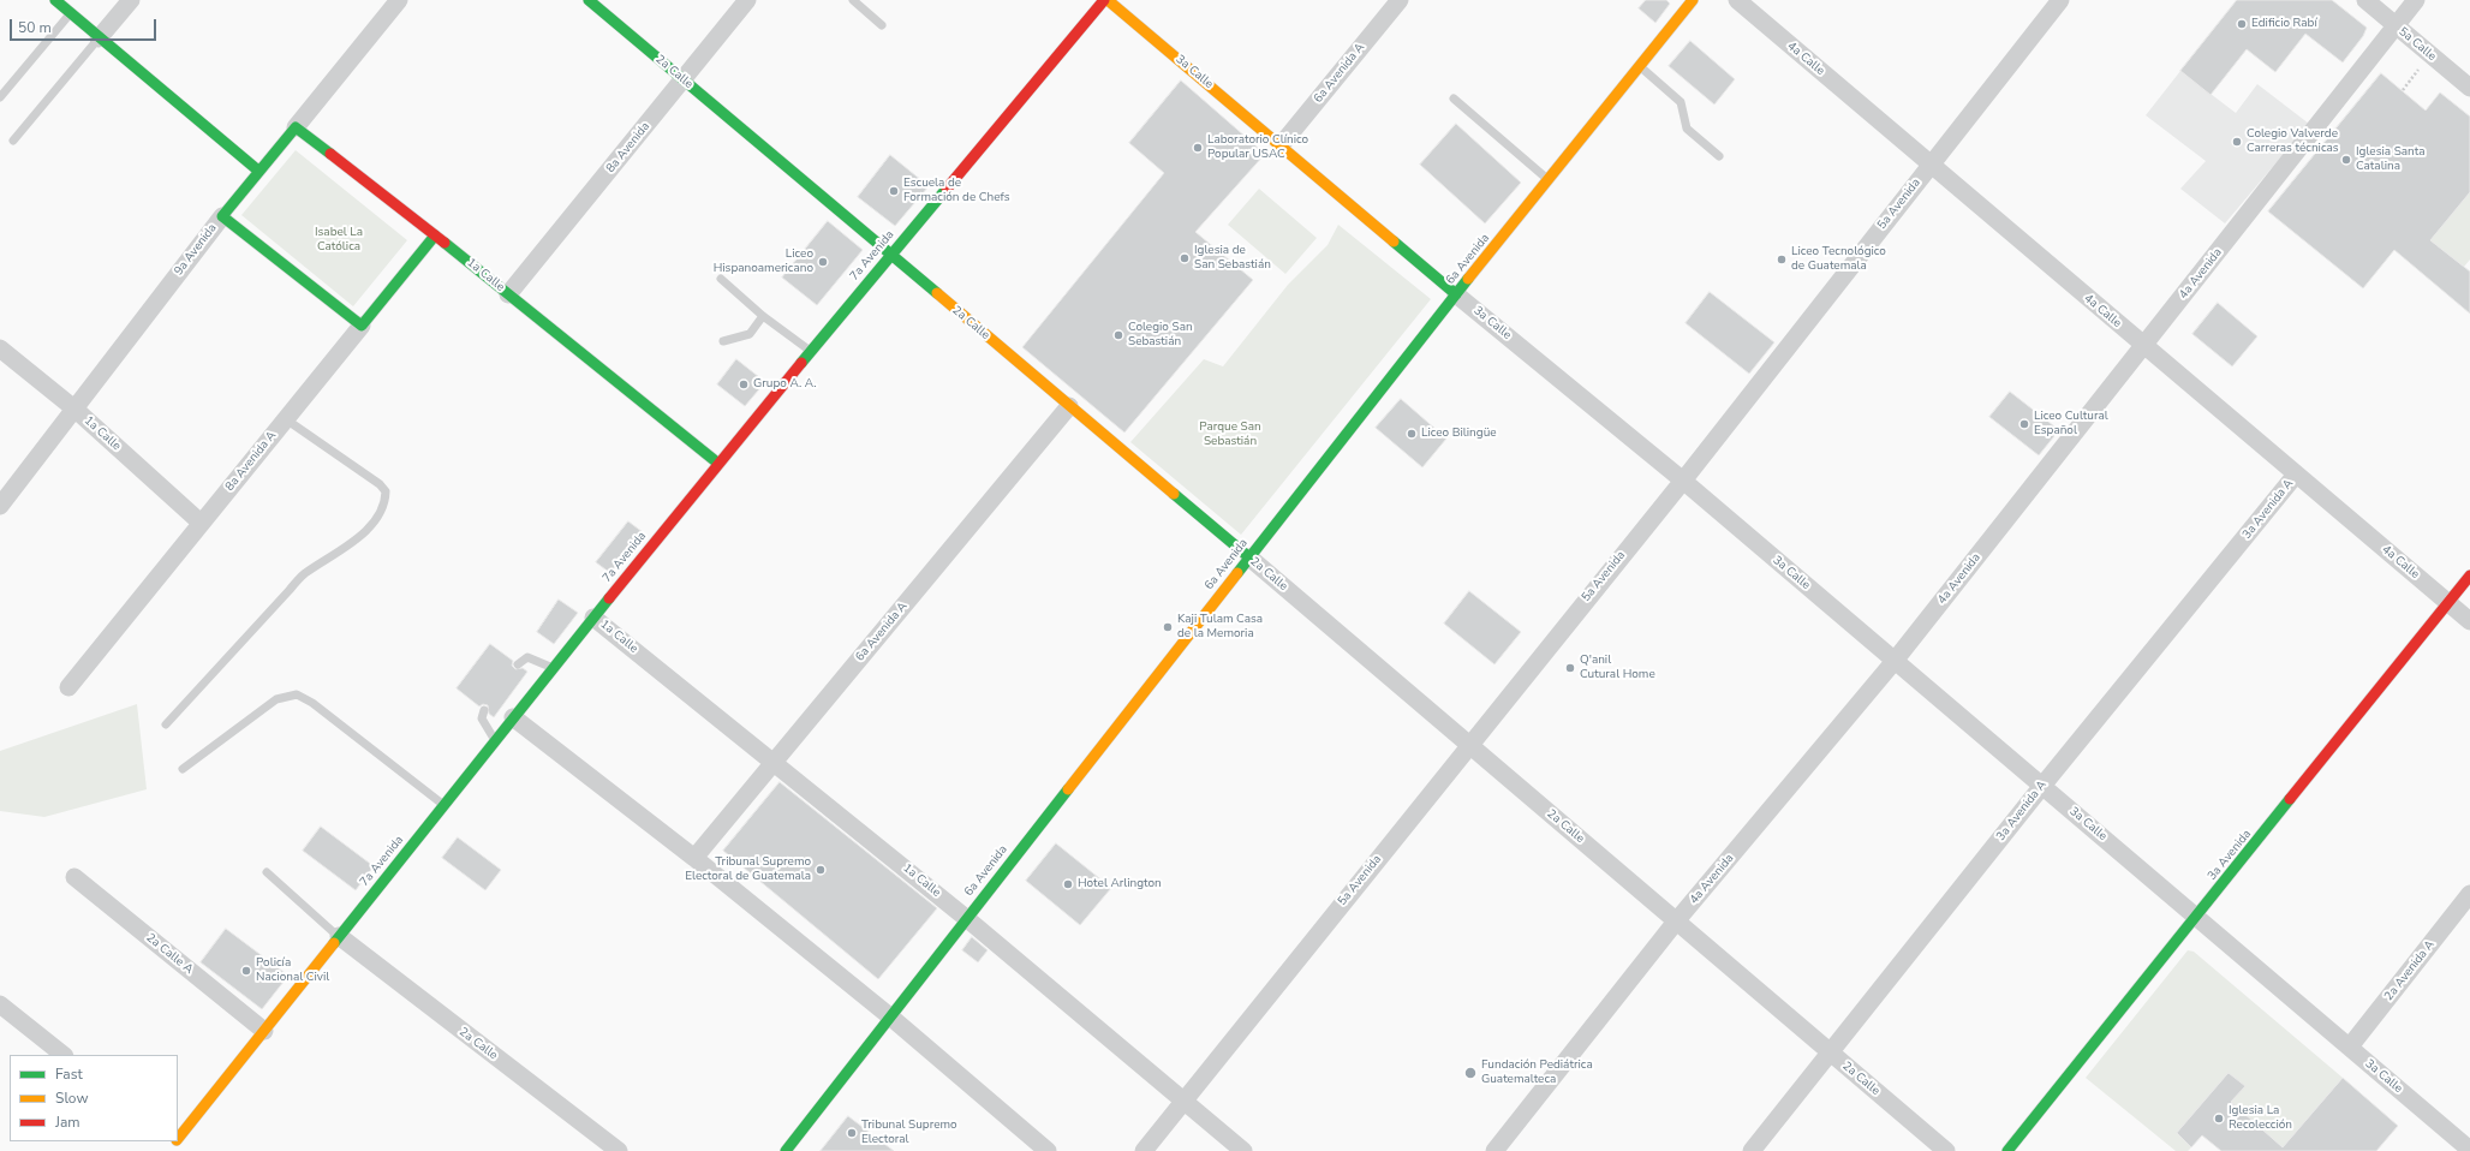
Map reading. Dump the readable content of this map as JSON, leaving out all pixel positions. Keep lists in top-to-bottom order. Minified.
{"streets":{"main road":["2a Calle","3a Calle","9a Avenida","7a Avenida","6a Avenida","1a Calle","8a Avenida A","3a Avenida"],"street":["5a Calle","4a Calle","6a Avenida A","8a Avenida","5a Avenida","4a Avenida","3a Avenida A","2a Calle A","2a Avenida A"]},"crossings":[["5a Calle","4a Avenida"],["4a Calle","5a Avenida"],["4a Calle","4a Avenida"],["4a Calle","3a Avenida A"],["4a Calle","3a Avenida"],["2a Calle","6a Avenida A"],["2a Calle","8a Avenida"],["2a Calle","5a Avenida"],["2a Calle","7a Avenida"],["2a Calle","6a Avenida"],["2a Calle","4a Avenida"],["2a Calle","3a Avenida A"],["3a Calle","6a Avenida A"],["3a Calle","5a Avenida"],["3a Calle","7a Avenida"],["3a Calle","6a Avenida"],["3a Calle","4a Avenida"],["3a Calle","3a Avenida A"],["3a Calle","3a Avenida"],["3a Calle","2a Avenida A"],["6a Avenida A","1a Calle"],["8a Avenida","1a Calle"],["5a Avenida","1a Calle"],["9a Avenida","1a Calle"],["7a Avenida","1a Calle"],["7a Avenida","2a Calle A"],["6a Avenida","1a Calle"],["1a Calle","8a Avenida A"]],"parks":["Isabel La Católica","Parque San Sebastián"],"places":["Edificio Rabí","Colegio Valverde Carreras técnicas","Laboratorio Clínico Popular USAC","Iglesia Santa Catalina","Escuela de Formación de Chefs","Iglesia de San Sebastián","Liceo Tecnológico de Guatemala","Liceo Hispanoamericano","Colegio San Sebastián","Grupo A. A.","Liceo Cultural Español","Liceo Bilingüe","Kaji Tulam Casa de la Memoria","Q'anil Cutural Home","Tribunal Supremo Electoral de Guatemala","Hotel Arlington","Policía Nacional Civil","Fundación Pediátrica Guatemalteca","Iglesia La Recolección","Tribunal Supremo Electoral"],"legend":["Fast","Slow","Jam"],"scale_bar":"50 m"}
